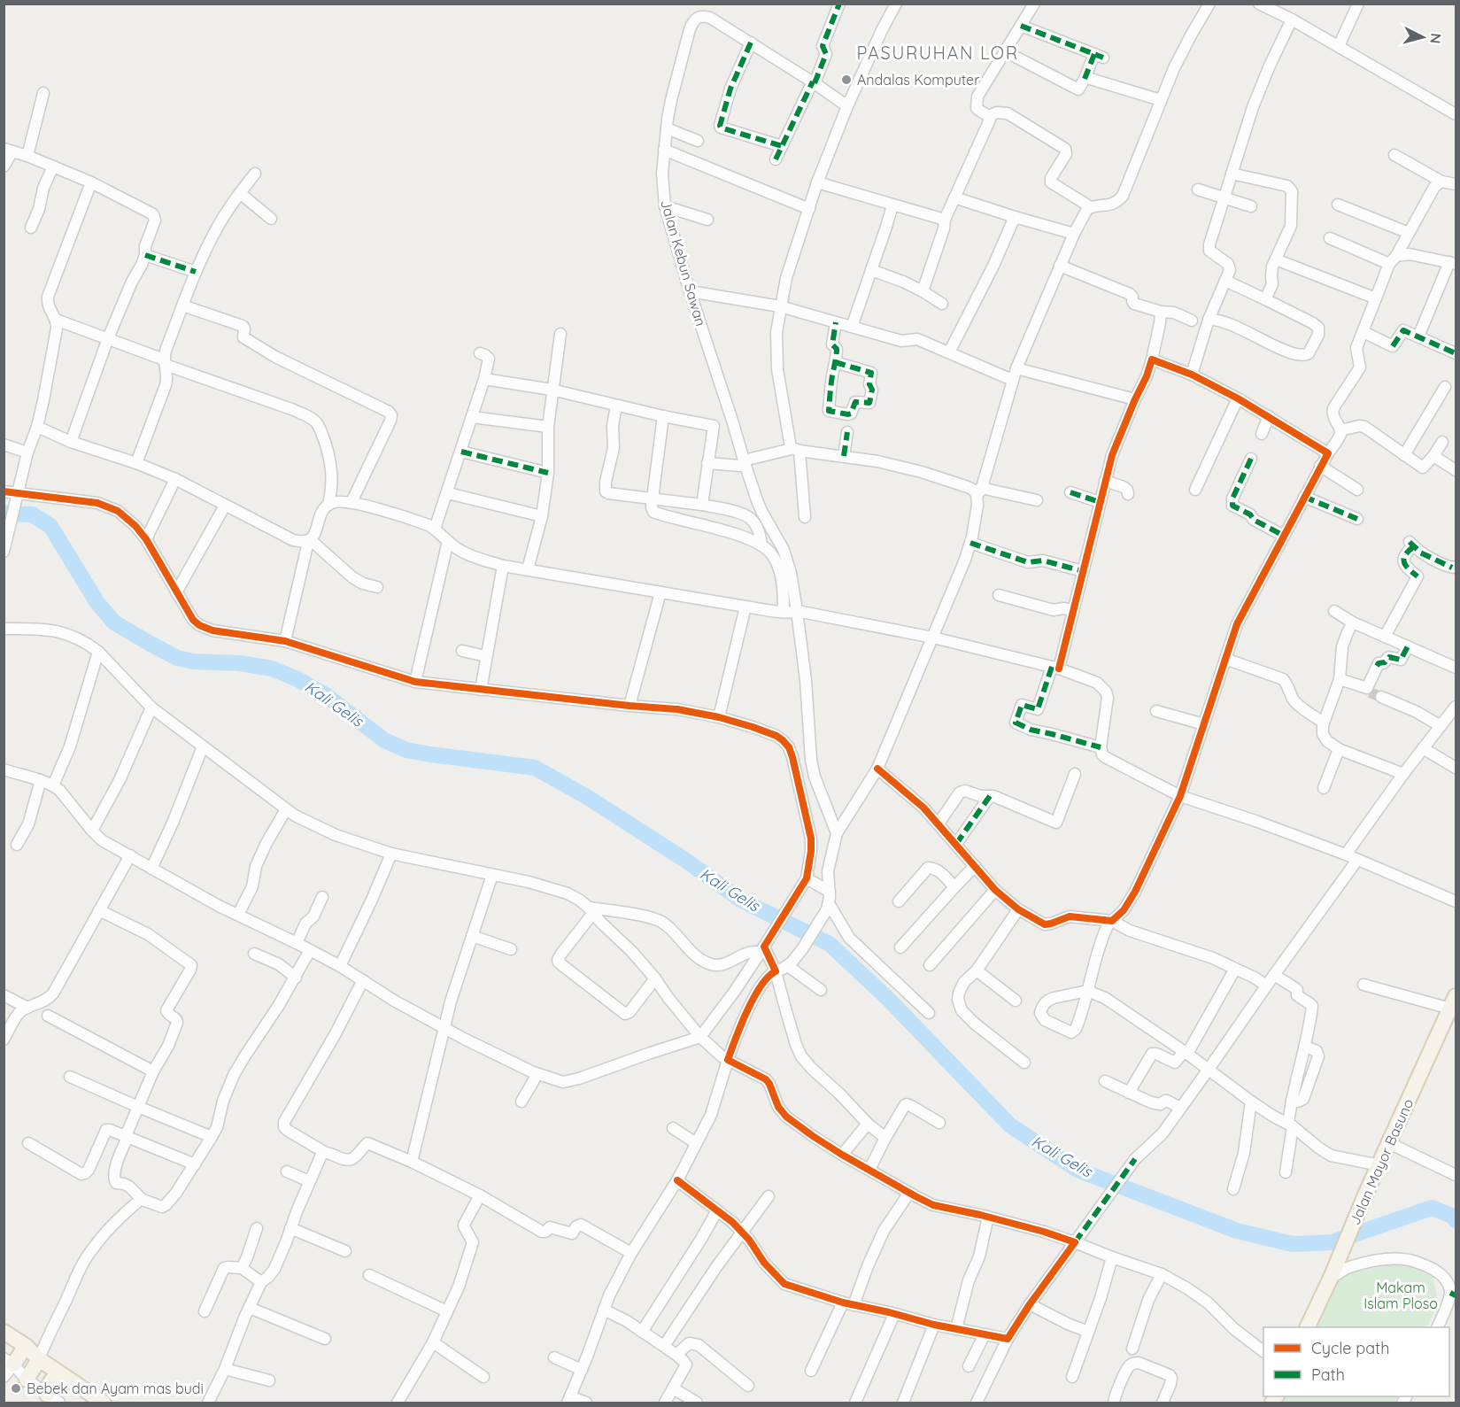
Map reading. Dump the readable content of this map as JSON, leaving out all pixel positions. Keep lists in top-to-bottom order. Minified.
{"streets":{"main road":["Jalan Mayor Basuno"],"street":["Jalan Kebun Sawan"]},"districts":["PASURUHAN LOR"],"water":["Kali Gelis"],"parks":["Makam Islam Ploso"],"places":["Andalas Komputer","Bebek dan Ayam mas budi"],"legend":["Cycle path","Path"],"north":"right"}
